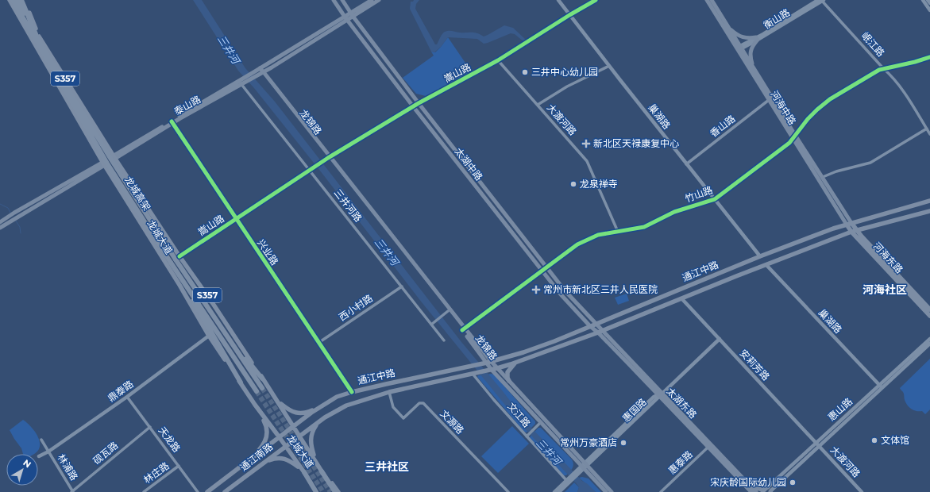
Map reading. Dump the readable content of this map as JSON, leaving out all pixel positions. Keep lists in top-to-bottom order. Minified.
{"streets":{"highway":["龙城高架"],"main road":["S357","泰山路","河海中路","龙锦路","太湖中路","龙城大道","河海东路","通江中路","太湖东路","通江南路"],"street":["衡山路","岷江路","嵩山路","巢湖路","大渡河路","香山路","竹山路","三井河路","兴业路","西小村路","安莉芳路","鼎泰路","惠山路","惠国路","文江路","文源路","天龙路","砚瓦路","惠泰路","林浦路","林庄路"]},"crossings":[["衡山路","岷江路"],["衡山路","河海中路"],["岷江路","竹山路"],["嵩山路","巢湖路"],["嵩山路","大渡河路"],["嵩山路","龙锦路"],["嵩山路","太湖中路"],["嵩山路","龙城高架"],["嵩山路","三井河路"],["嵩山路","龙城大道"],["嵩山路","兴业路"],["泰山路","龙锦路"],["泰山路","三井河路"],["泰山路","龙城大道"],["泰山路","兴业路"],["河海中路","香山路"],["河海中路","竹山路"],["河海中路","河海东路"],["河海中路","通江中路"],["巢湖路","香山路"],["巢湖路","竹山路"],["巢湖路","通江中路"],["巢湖路","惠山路"],["大渡河路","竹山路"],["大渡河路","安莉芳路"],["大渡河路","惠山路"],["龙锦路","竹山路"],["龙锦路","通江中路"],["龙锦路","惠国路"],["太湖中路","竹山路"],["太湖中路","通江中路"],["太湖中路","太湖东路"],["龙城高架","龙城大道"],["三井河路","西小村路"],["龙城大道","通江中路"],["龙城大道","鼎泰路"],["龙城大道","通江南路"],["兴业路","通江中路"],["兴业路","西小村路"],["河海东路","通江中路"],["通江中路","安莉芳路"],["通江中路","太湖东路"],["通江中路","文江路"],["通江中路","文源路"],["通江中路","通江南路"],["安莉芳路","惠山路"],["安莉芳路","惠国路"],["鼎泰路","天龙路"],["鼎泰路","林浦路"],["太湖东路","惠国路"],["太湖东路","惠泰路"],["惠国路","文江路"],["天龙路","砚瓦路"],["天龙路","林庄路"],["砚瓦路","林浦路"]],"districts":["河海社区","三井社区"],"water":["三井河"],"places":{"other":["三井中心幼儿园","龙泉禅寺","文体馆","常州万豪酒店","宋庆龄国际幼儿园"],"health":["新北区天禄康复中心","常州市新北区三井人民医院"]},"north":"top right"}
